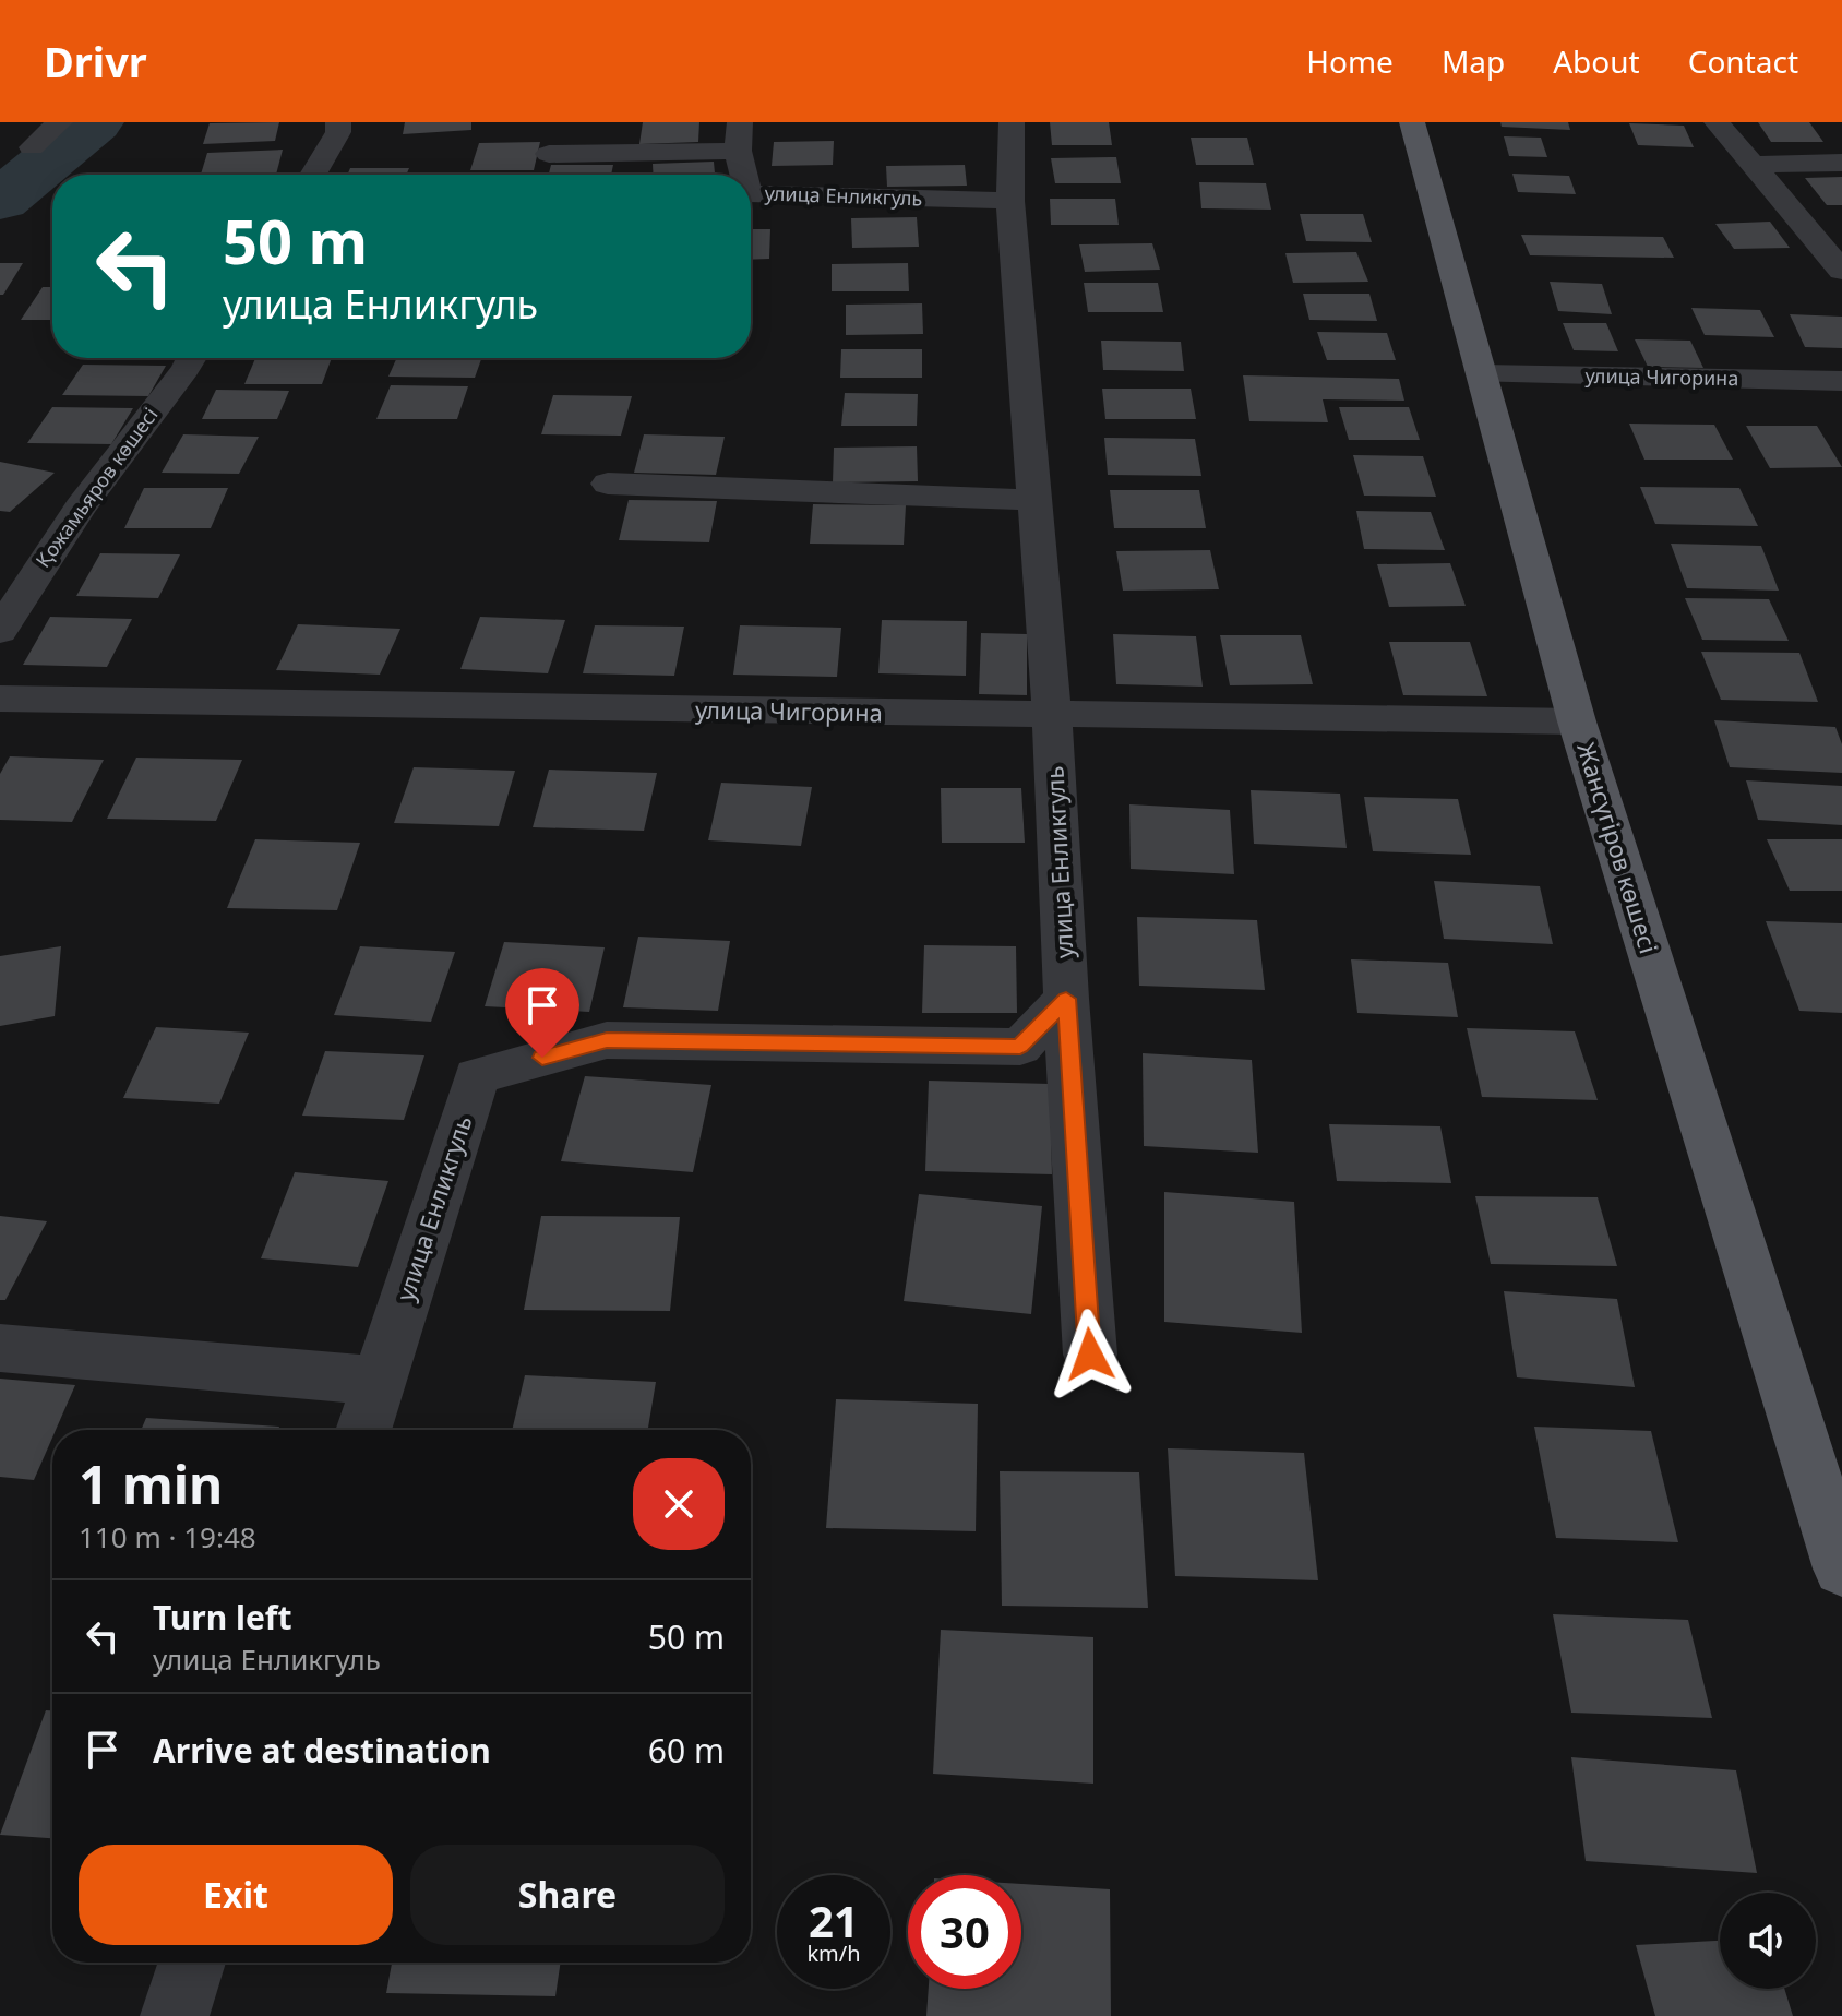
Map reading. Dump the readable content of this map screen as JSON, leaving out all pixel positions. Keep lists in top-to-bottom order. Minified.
{"streets":{"main road":["Жансүгіров көшесі"],"street":["улица Енликгуль","улица Чигорина","Қожамьяров көшесі"]},"crossings":[["улица Енликгуль","улица Чигорина"],["улица Чигорина","Жансүгіров көшесі"]],"page":{"header":"Drivr","nav":["Home","Map","About","Contact"],"turn":["50 m","улица Енликгуль"],"heading":["1 min","110 m · 19:48"],"list":[{"name":"Turn left","note":"улица Енликгуль","value":"50 m"},{"name":"Arrive at destination","value":"60 m"}],"buttons":["Exit","Share"],"speed":"21 km/h","limit":"30"}}
